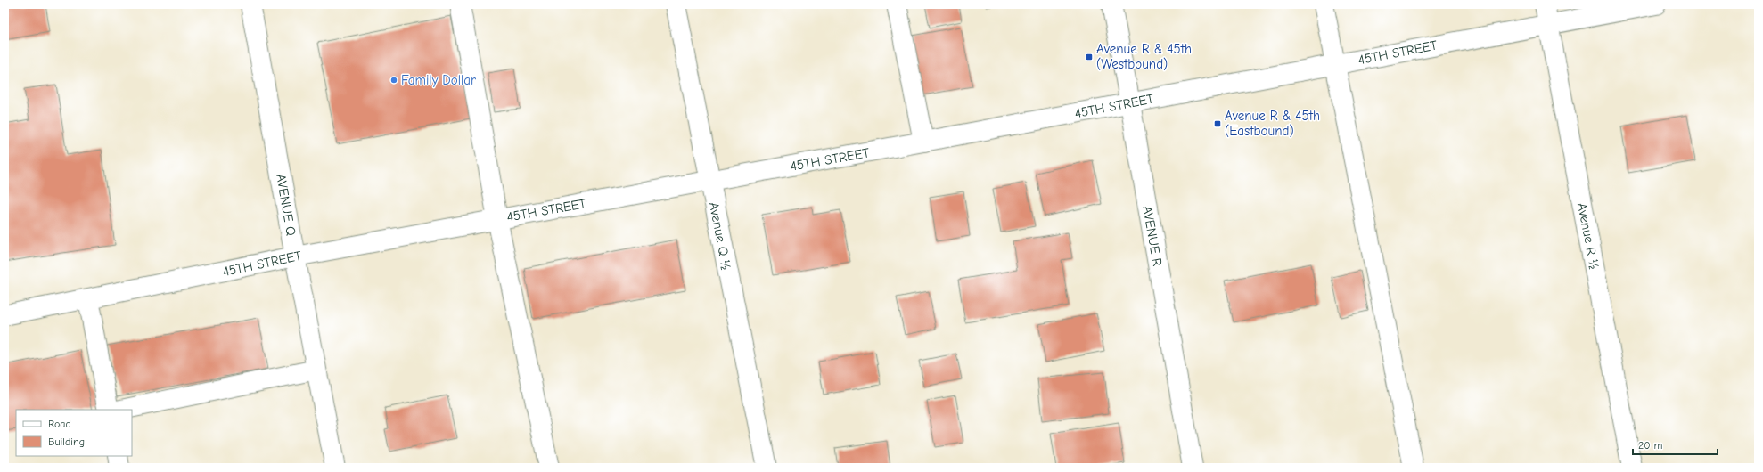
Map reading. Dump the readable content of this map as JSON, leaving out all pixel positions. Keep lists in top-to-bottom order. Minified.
{"streets":{"street":["45TH STREET","AVENUE Q","Avenue Q ½","AVENUE R","Avenue R ½"]},"crossings":[["45TH STREET","AVENUE Q"],["45TH STREET","Avenue Q ½"],["45TH STREET","AVENUE R"],["45TH STREET","Avenue R ½"]],"places":{"transit":["Avenue R & 45th (Westbound)","Avenue R & 45th (Eastbound)"],"other":["Family Dollar"]},"legend":["Road","Building"],"scale_bar":"20 m"}
